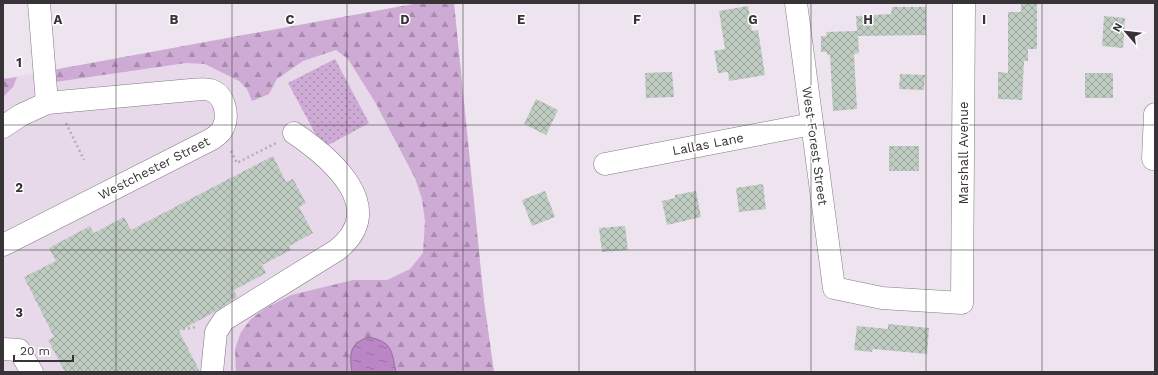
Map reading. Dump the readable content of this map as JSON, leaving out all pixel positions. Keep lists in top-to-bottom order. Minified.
{"streets":{"street":["Lallas Lane","West Forest Street","Marshall Avenue","Westchester Street"]},"crossings":[["Lallas Lane","West Forest Street"],["West Forest Street","Marshall Avenue"]],"scale_bar":"20 m","north":"top left","grid":{"columns":["A","B","C","D","E","F","G","H","I"],"rows":["1","2","3"]}}
